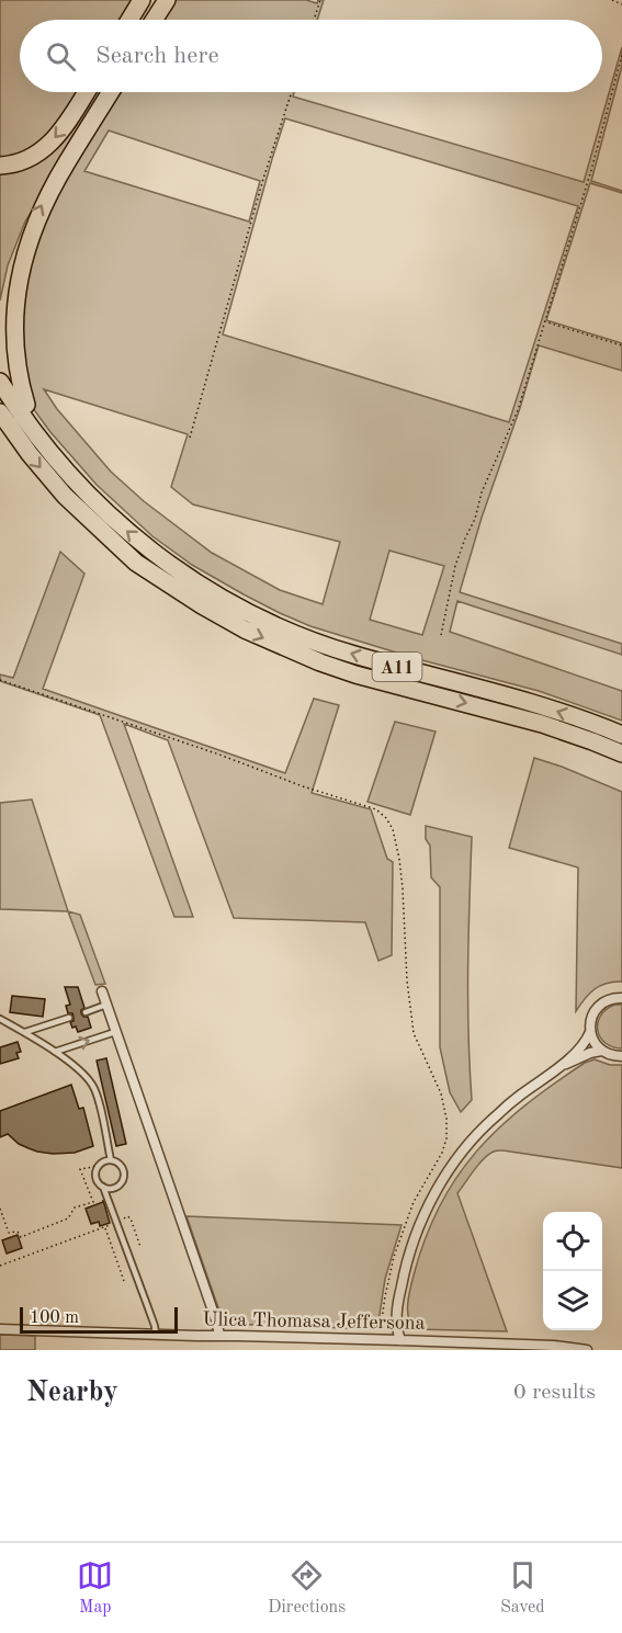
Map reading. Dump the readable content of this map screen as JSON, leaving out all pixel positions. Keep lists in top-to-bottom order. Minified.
{"streets":{"highway":["A11"],"street":["Ulica Thomasa Jeffersona"]},"scale_bar":"100 m","page":{"search":"Search here","scale":"100 m","heading":["Nearby","0 results"],"nav":["Map","Directions","Saved"]}}
